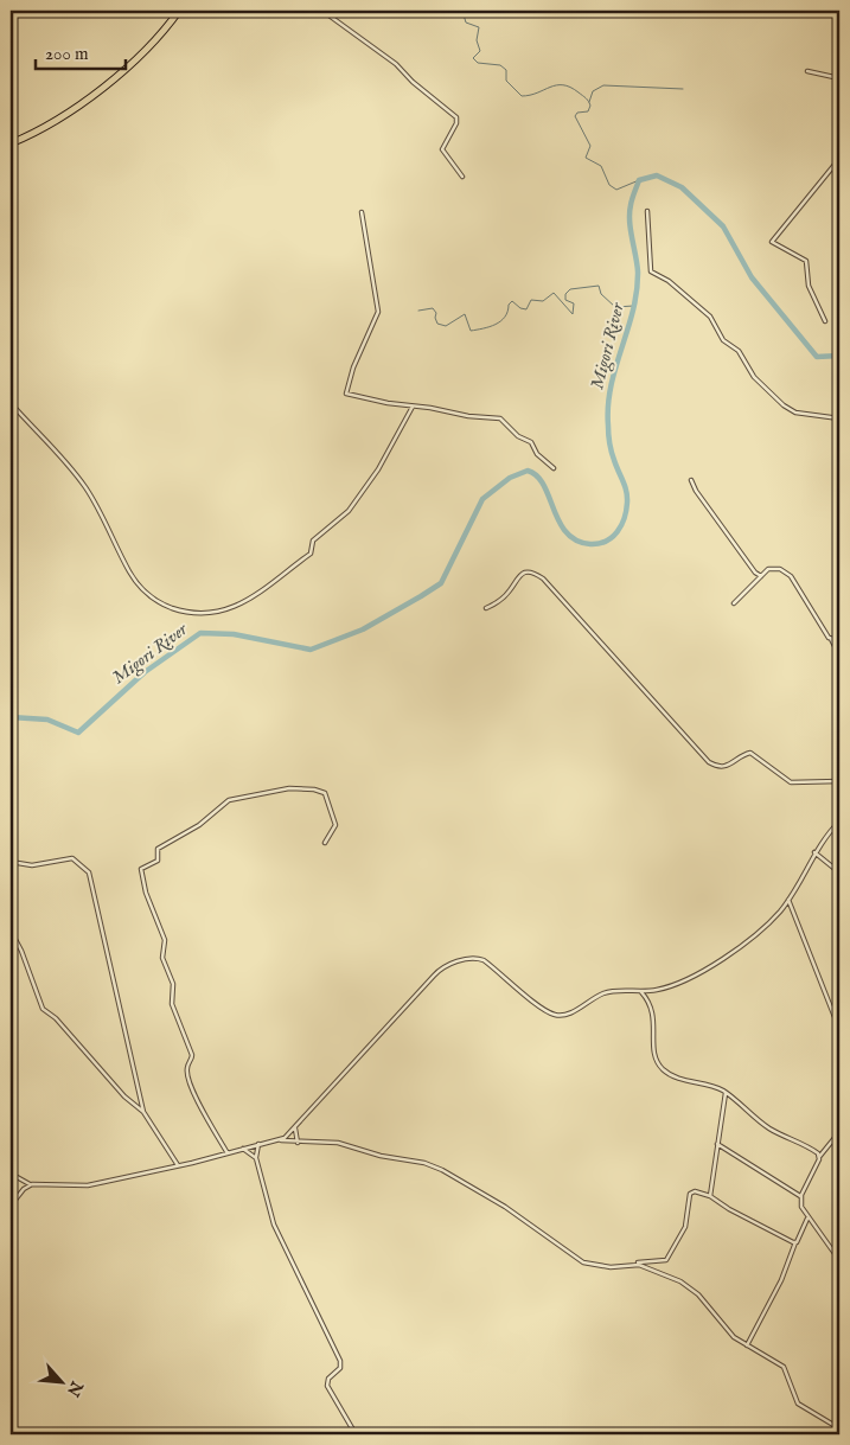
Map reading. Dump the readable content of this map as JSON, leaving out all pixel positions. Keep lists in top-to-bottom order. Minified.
{"water":["Migori River"],"scale_bar":"200 m","north":"bottom right"}
